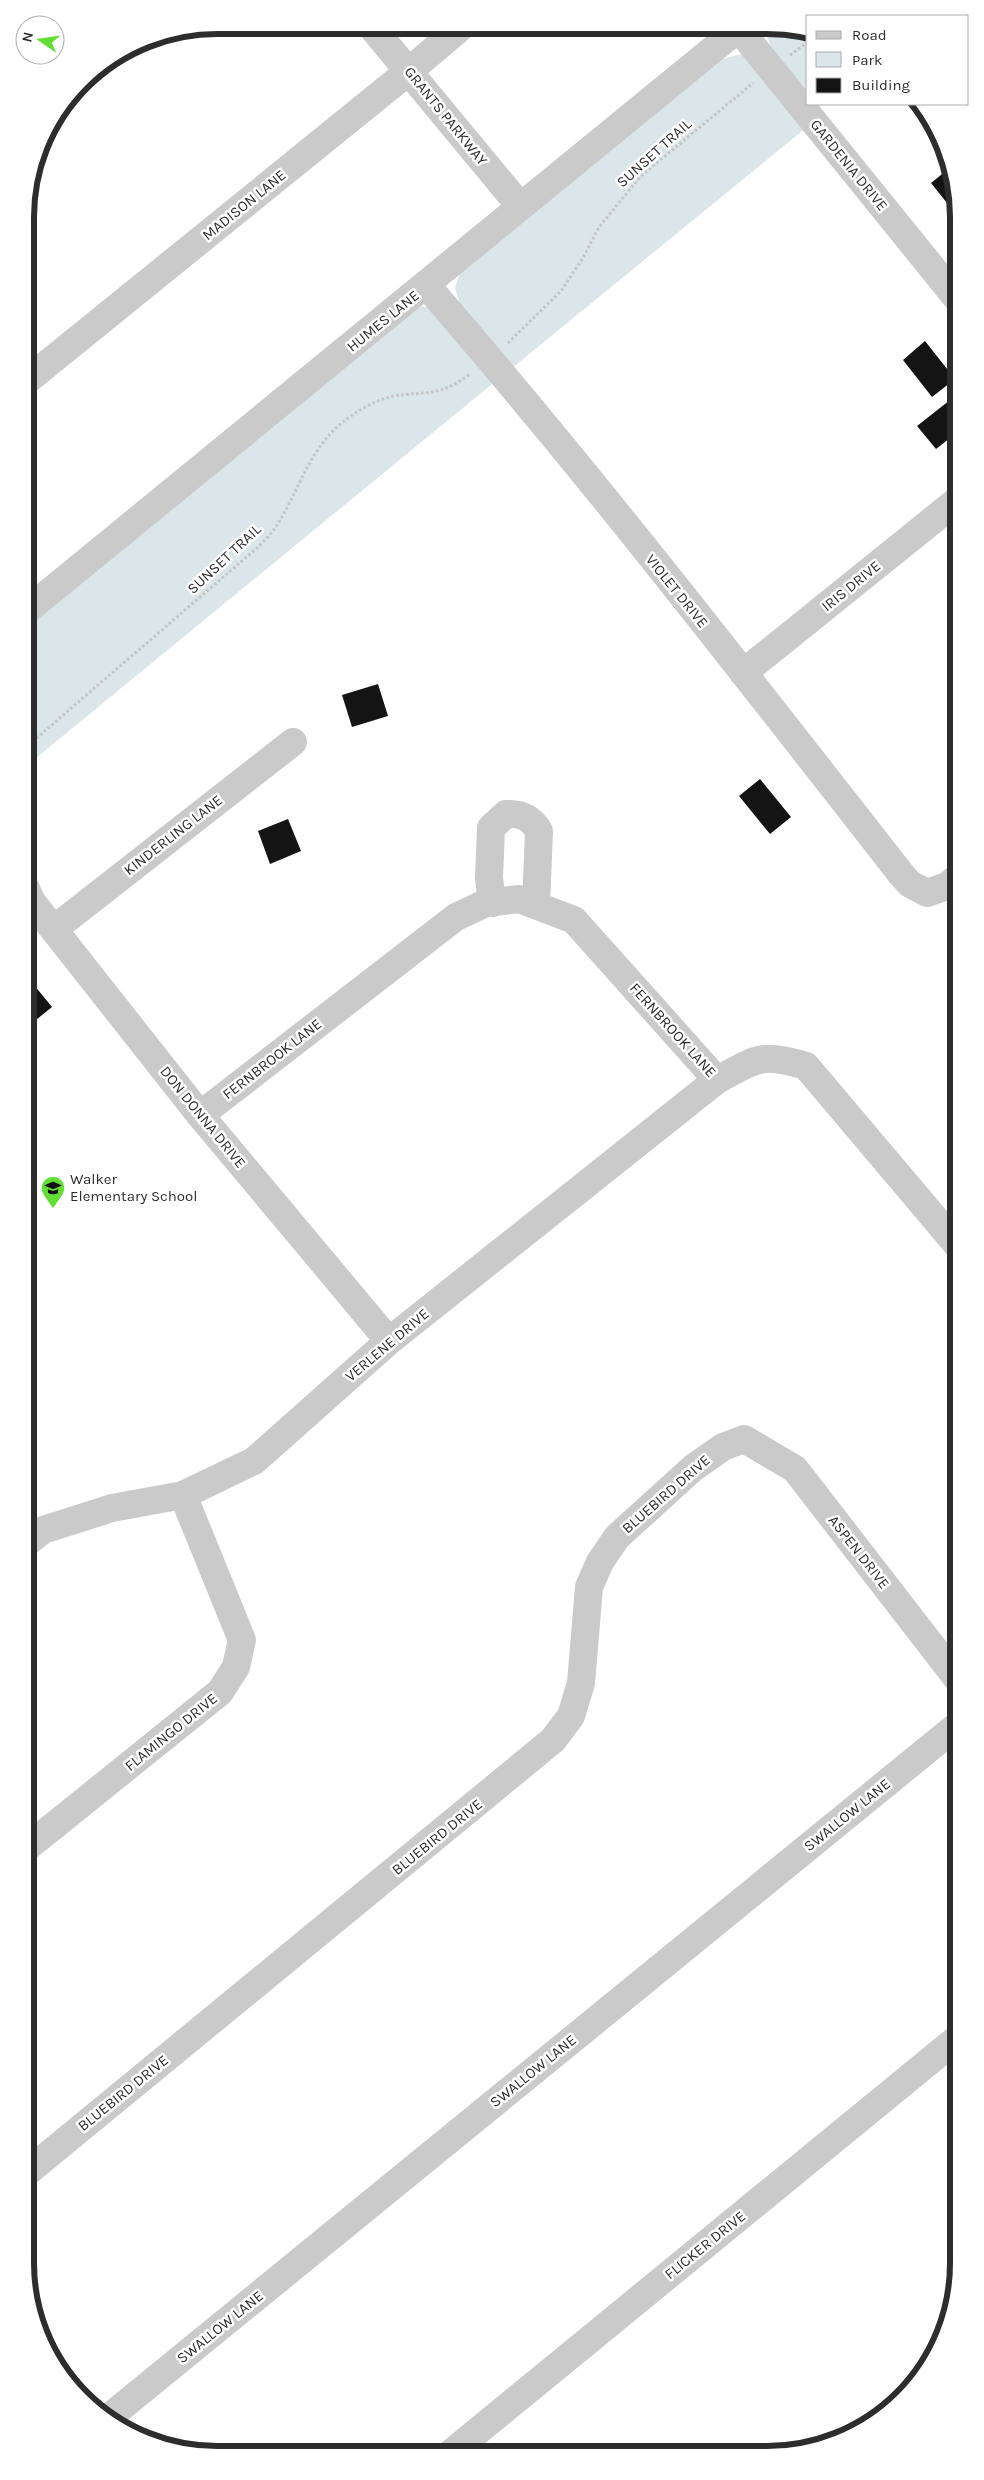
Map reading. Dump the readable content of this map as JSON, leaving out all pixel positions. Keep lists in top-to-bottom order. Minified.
{"streets":{"street":["GRANTS PARKWAY","GARDENIA DRIVE","MADISON LANE","HUMES LANE","IRIS DRIVE","VIOLET DRIVE","KINDERLING LANE","FERNBROOK LANE","DON DONNA DRIVE","VERLENE DRIVE","BLUEBIRD DRIVE","ASPEN DRIVE","FLAMINGO DRIVE","SWALLOW LANE","FLICKER DRIVE"],"path":["SUNSET TRAIL"]},"crossings":[["GRANTS PARKWAY","MADISON LANE"],["GRANTS PARKWAY","HUMES LANE"],["HUMES LANE","VIOLET DRIVE"],["IRIS DRIVE","VIOLET DRIVE"],["KINDERLING LANE","DON DONNA DRIVE"],["FERNBROOK LANE","DON DONNA DRIVE"],["FERNBROOK LANE","VERLENE DRIVE"],["DON DONNA DRIVE","VERLENE DRIVE"],["VERLENE DRIVE","FLAMINGO DRIVE"],["BLUEBIRD DRIVE","ASPEN DRIVE"]],"places":{"school or university":["Walker Elementary School"]},"legend":["Road","Park","Building"],"north":"left"}
